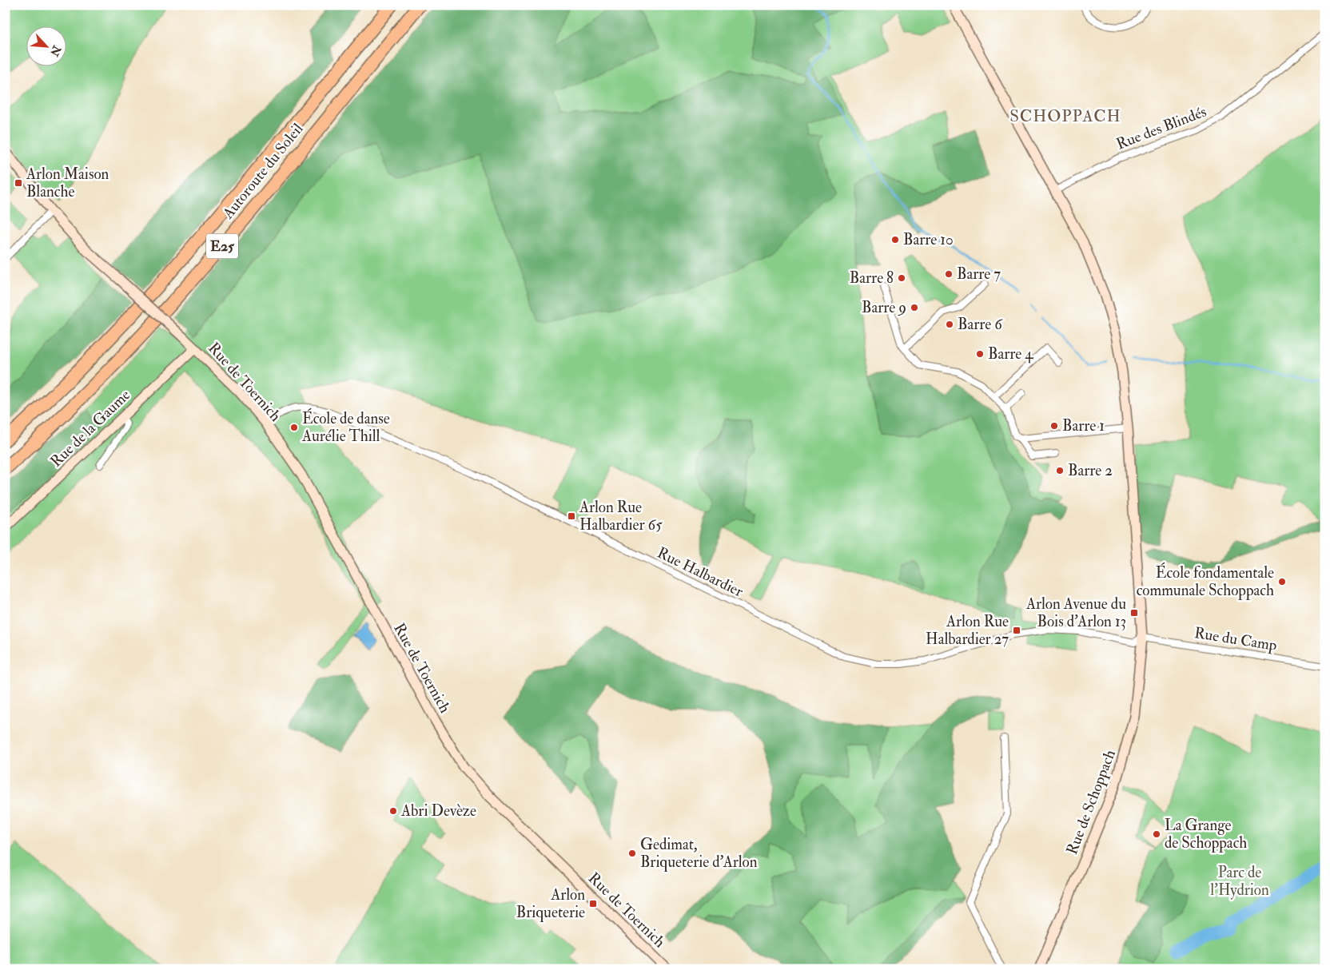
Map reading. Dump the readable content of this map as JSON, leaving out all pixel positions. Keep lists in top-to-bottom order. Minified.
{"streets":{"highway":["Autoroute du Soleil","E25"],"main road":["Rue de Toernich","Rue de la Gaume","Rue de Schoppach"],"street":["Rue des Blindés","Rue Halbardier","Rue du Camp"]},"crossings":[["Rue des Blindés","Rue de Schoppach"],["Rue de Toernich","Rue de la Gaume"],["Rue de Toernich","Rue Halbardier"],["Rue Halbardier","Rue du Camp"],["Rue Halbardier","Rue de Schoppach"],["Rue du Camp","Rue de Schoppach"]],"districts":["SCHOPPACH"],"parks":["Parc de l'Hydrion"],"places":{"transit":["Arlon Maison Blanche","Arlon Rue Halbardier 65","Arlon Avenue du Bois d'Arlon 13","Arlon Rue Halbardier 27","Arlon Briqueterie"],"other":["Barre 10","Barre 7","Barre 8","Barre 9","Barre 6","Barre 4","Barre 1","École de danse Aurélie Thill","Barre 2","École fondamentale communale Schoppach","Abri Devèze","La Grange de Schoppach","Gedimat, Briqueterie d'Arlon"]},"north":"bottom right"}
